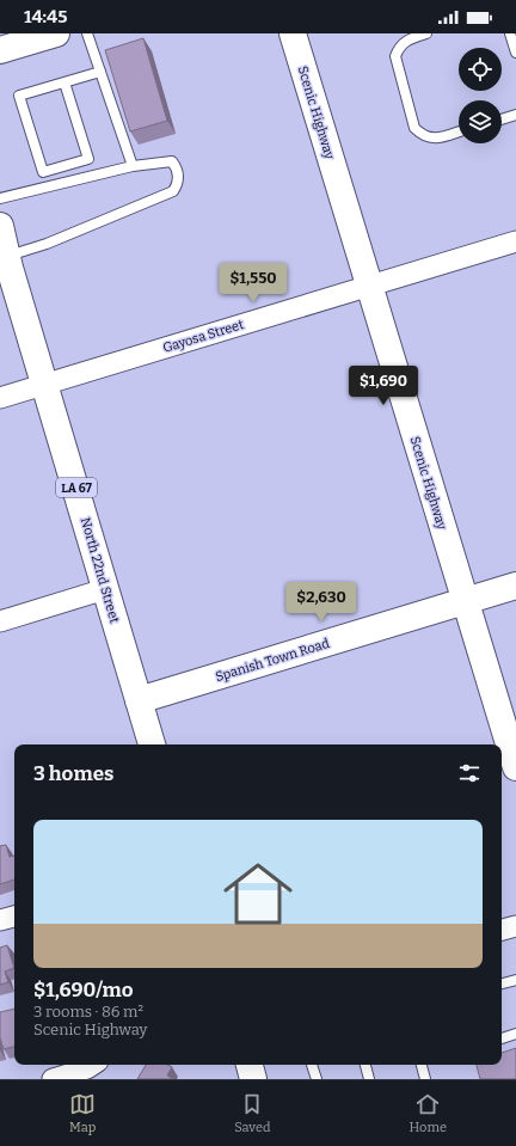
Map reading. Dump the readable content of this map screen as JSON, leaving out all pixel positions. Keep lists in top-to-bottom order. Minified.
{"streets":{"street":["Scenic Highway","Gayosa Street","LA 67","North 22nd Street","Spanish Town Road"]},"crossings":[["Scenic Highway","Gayosa Street"],["Scenic Highway","Spanish Town Road"],["Gayosa Street","North 22nd Street"],["North 22nd Street","Spanish Town Road"]],"page":{"status":"14:45","price":["$1,550","$1,690","$2,630"],"heading":"3 homes","list":[{"name":"$1,690/mo","note":"3 rooms · 86 m² · Scenic Highway"}],"tabs":["Map","Saved","Home"]}}
